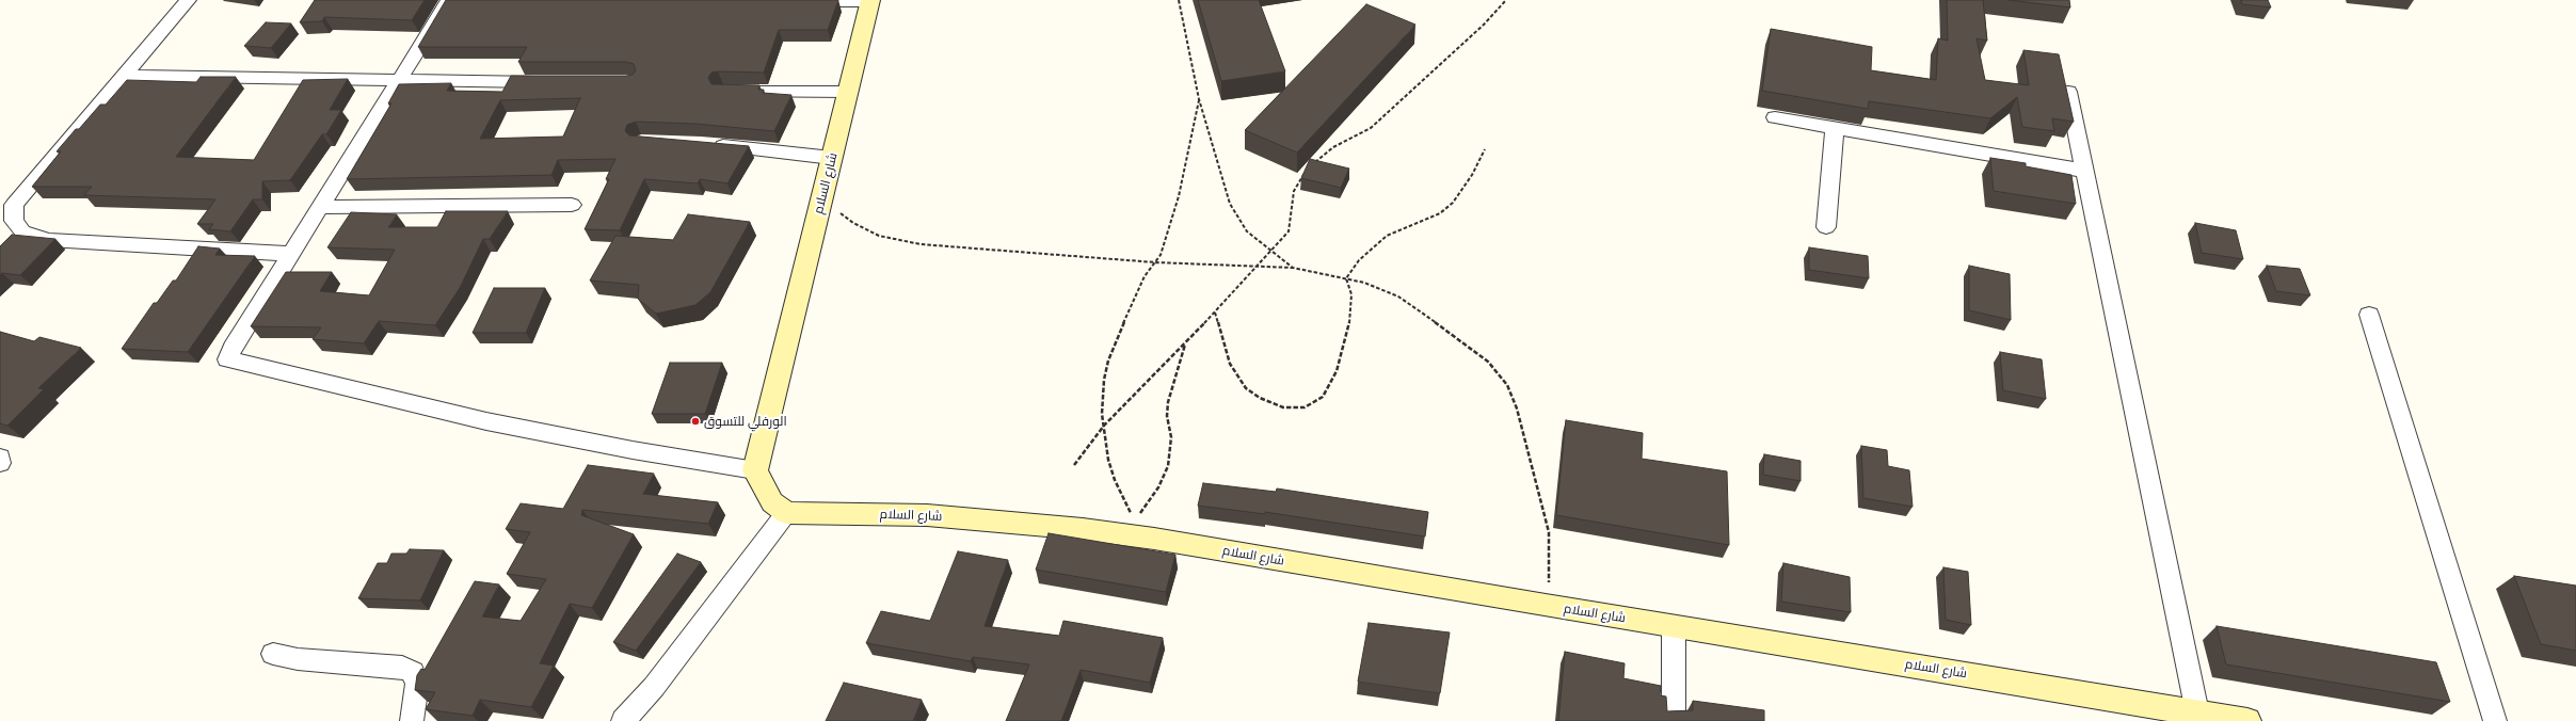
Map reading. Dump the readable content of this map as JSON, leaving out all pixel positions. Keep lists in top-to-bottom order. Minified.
{"streets":{"main road":["شارع السلام"]},"places":["الورفلي للتسوق"]}
